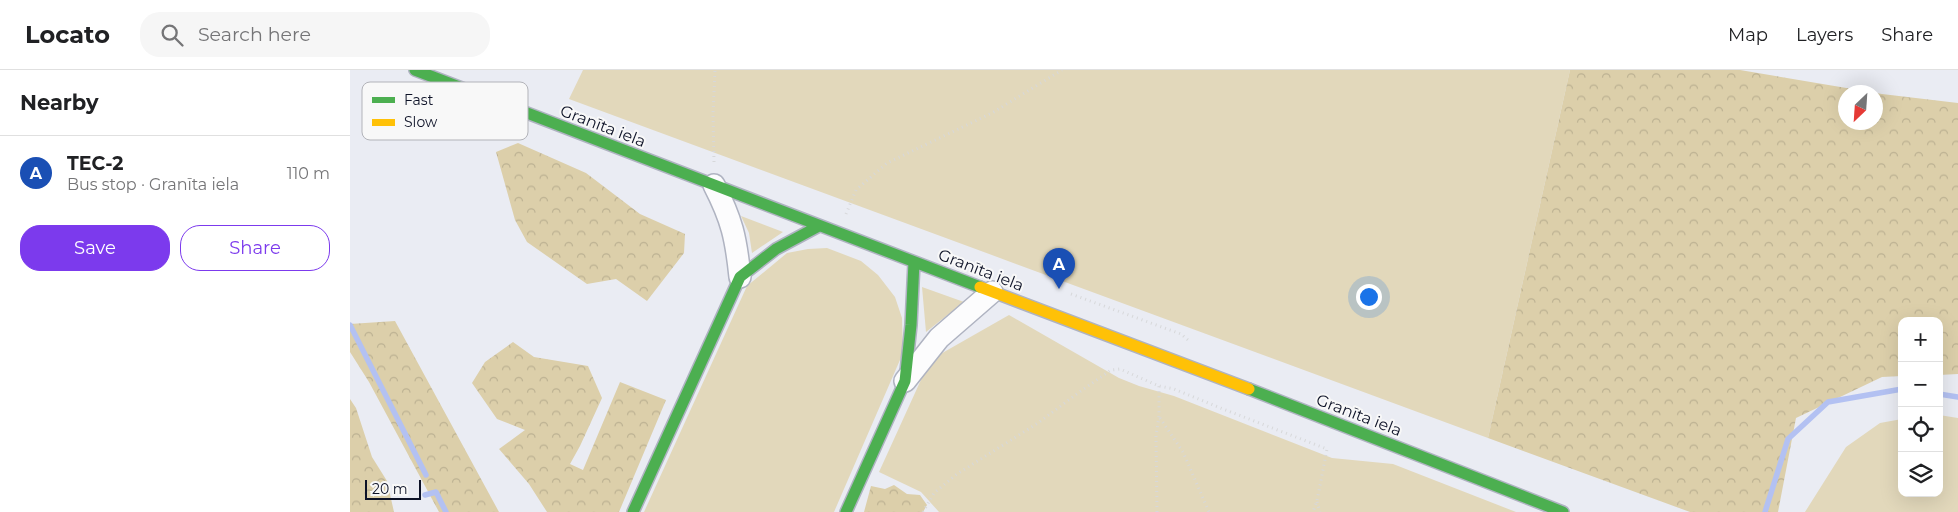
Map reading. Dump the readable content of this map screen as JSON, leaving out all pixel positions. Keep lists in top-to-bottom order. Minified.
{"streets":{"main road":["Granīta iela"]},"legend":["Fast","Slow"],"scale_bar":"20 m","north":"bottom left","page":{"header":"Locato","search":"Search here","nav":["Map","Layers","Share"],"heading":"Nearby","list":[{"mark":"A","name":"TEC-2","note":"Bus stop · Granīta iela","value":"110 m"}],"buttons":["Save","Share"],"pins":"A","map_buttons":["+","−"],"scale":"20 m"}}
